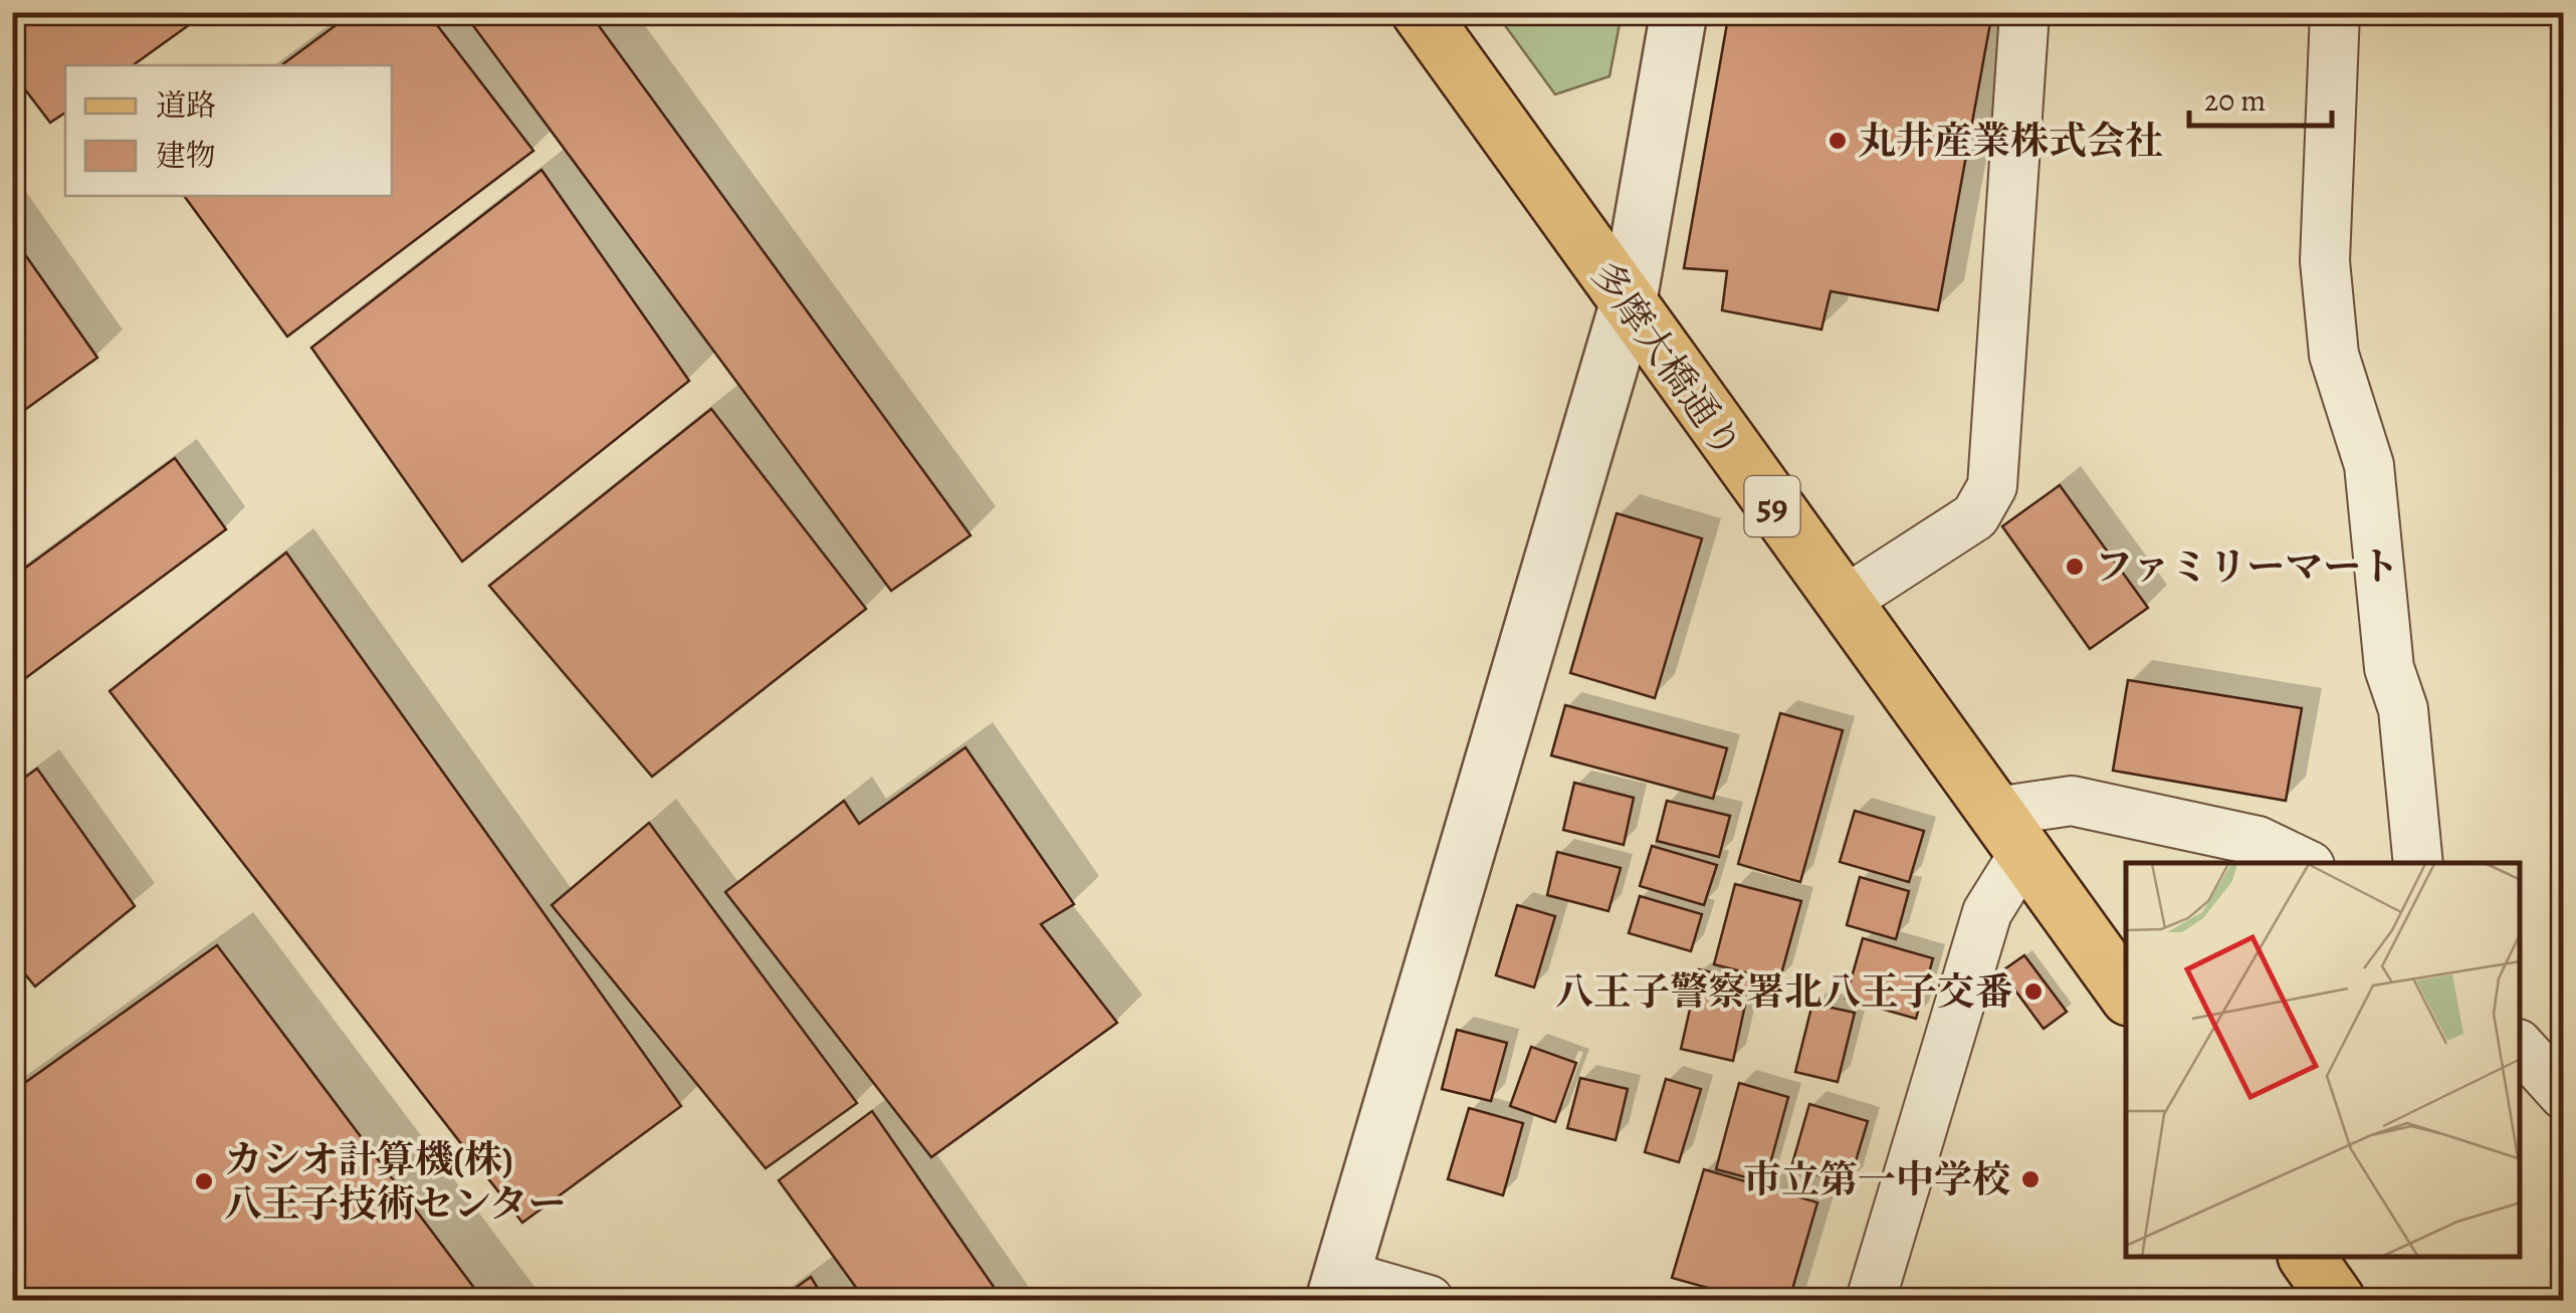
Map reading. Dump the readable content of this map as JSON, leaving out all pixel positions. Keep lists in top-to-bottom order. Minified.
{"streets":{"main road":["多摩大橋通り","59"]},"places":["丸井産業株式会社","ファミリーマート","八王子警察署北八王子交番","市立第一中学校","カシオ計算機(株) 八王子技術センター"],"legend":["道路","建物"],"scale_bar":"20 m"}
